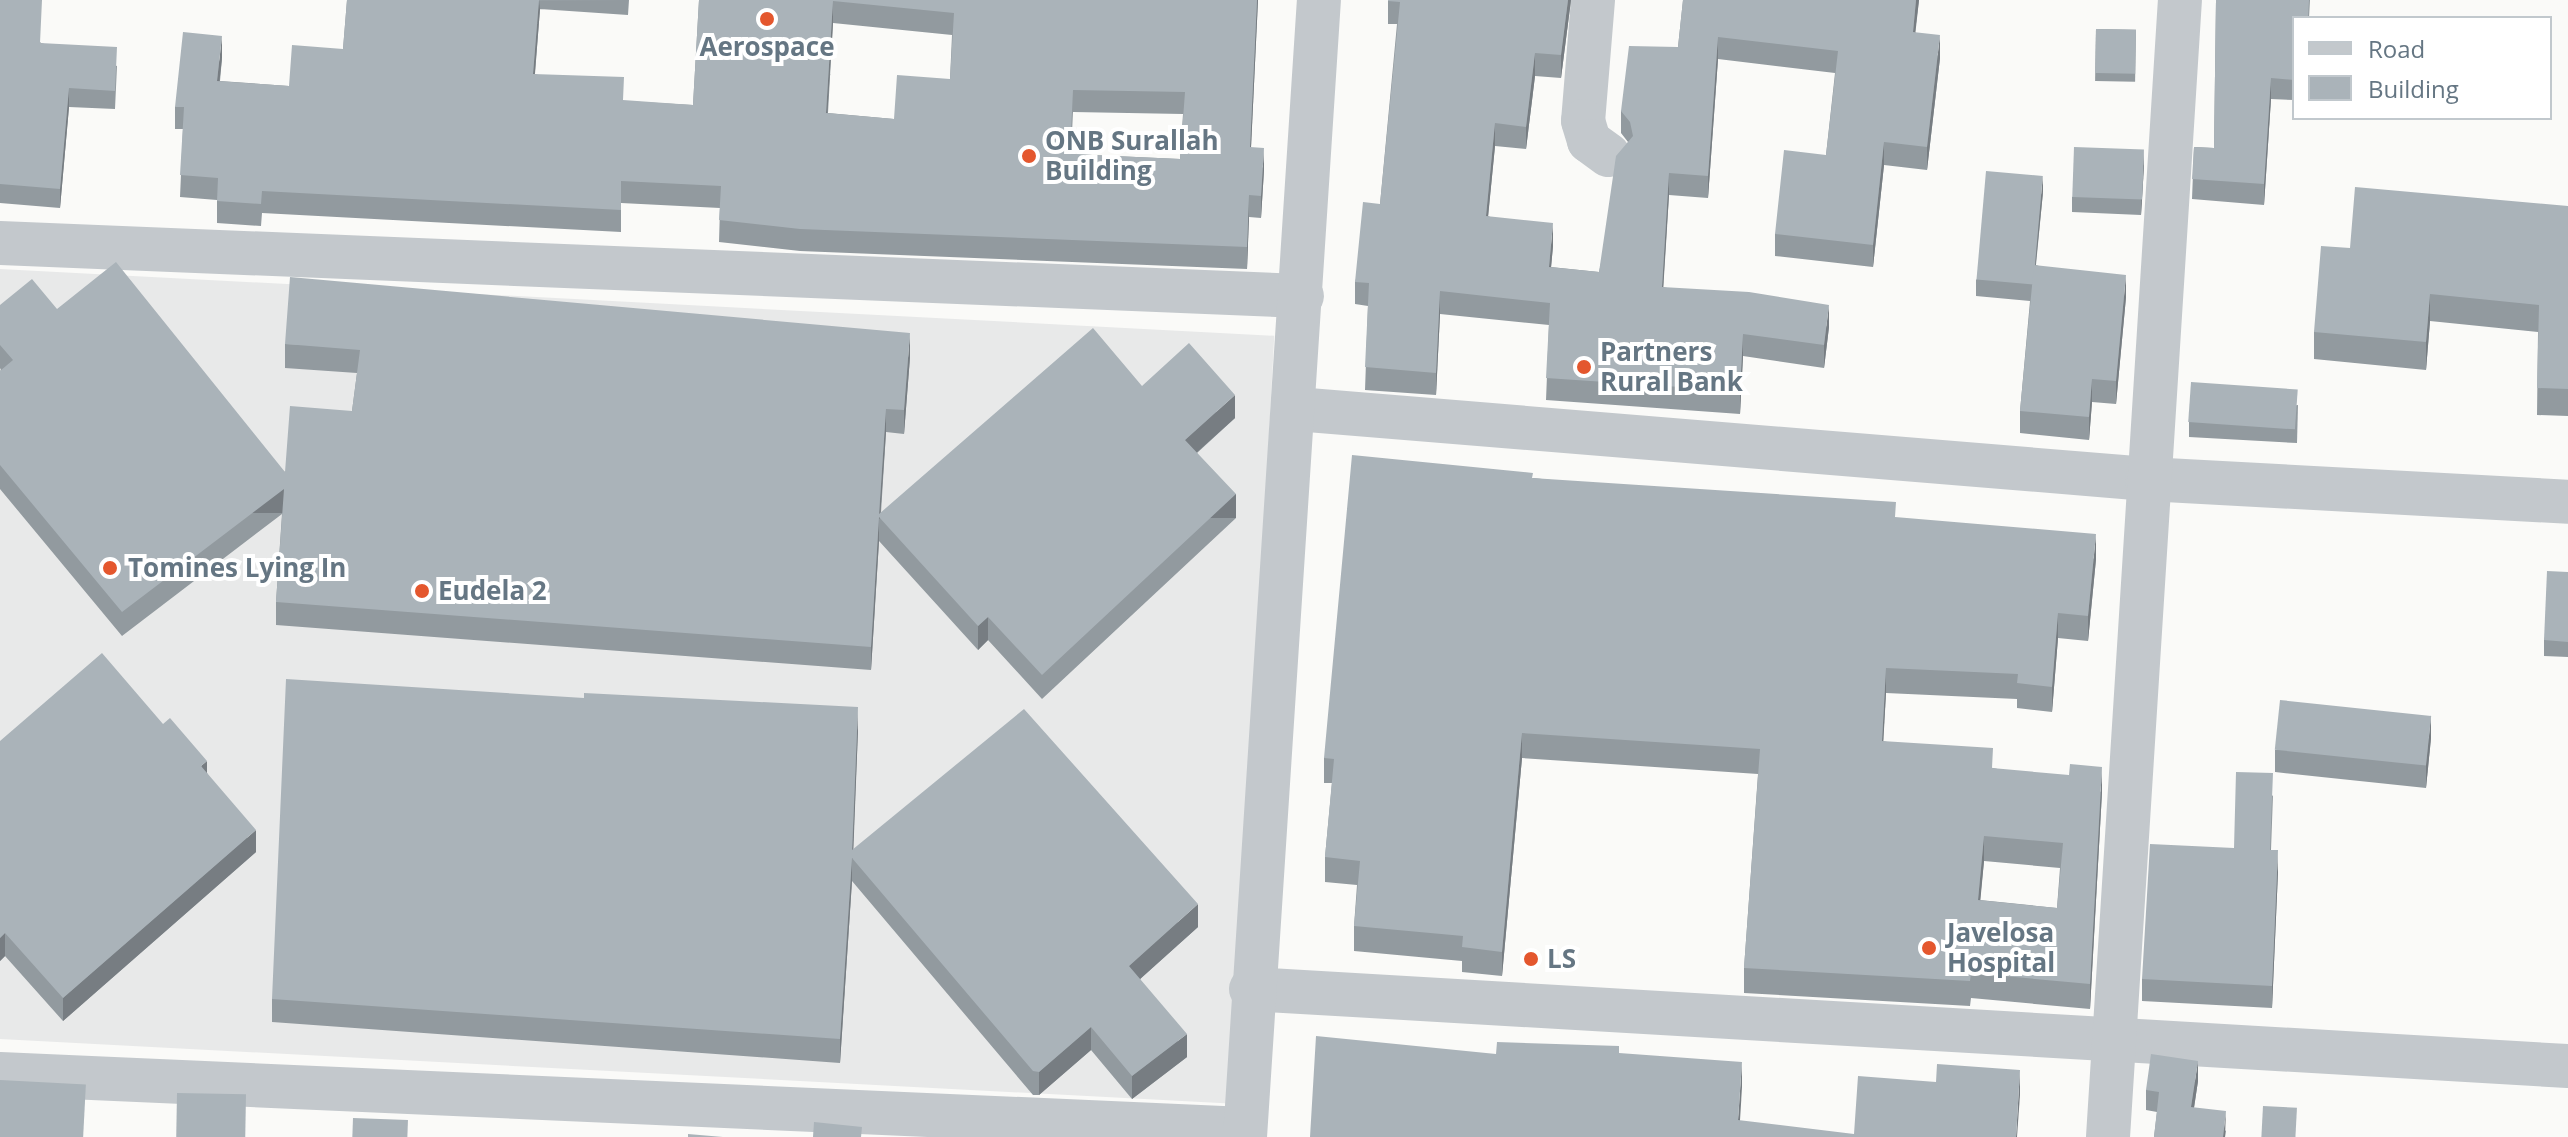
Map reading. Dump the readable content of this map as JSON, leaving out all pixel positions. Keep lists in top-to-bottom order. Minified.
{"places":["Aerospace","ONB Surallah Building","Partners Rural Bank","Tomines Lying In","Eudela 2","Javelosa Hospital","LS"],"legend":["Road","Building"]}
